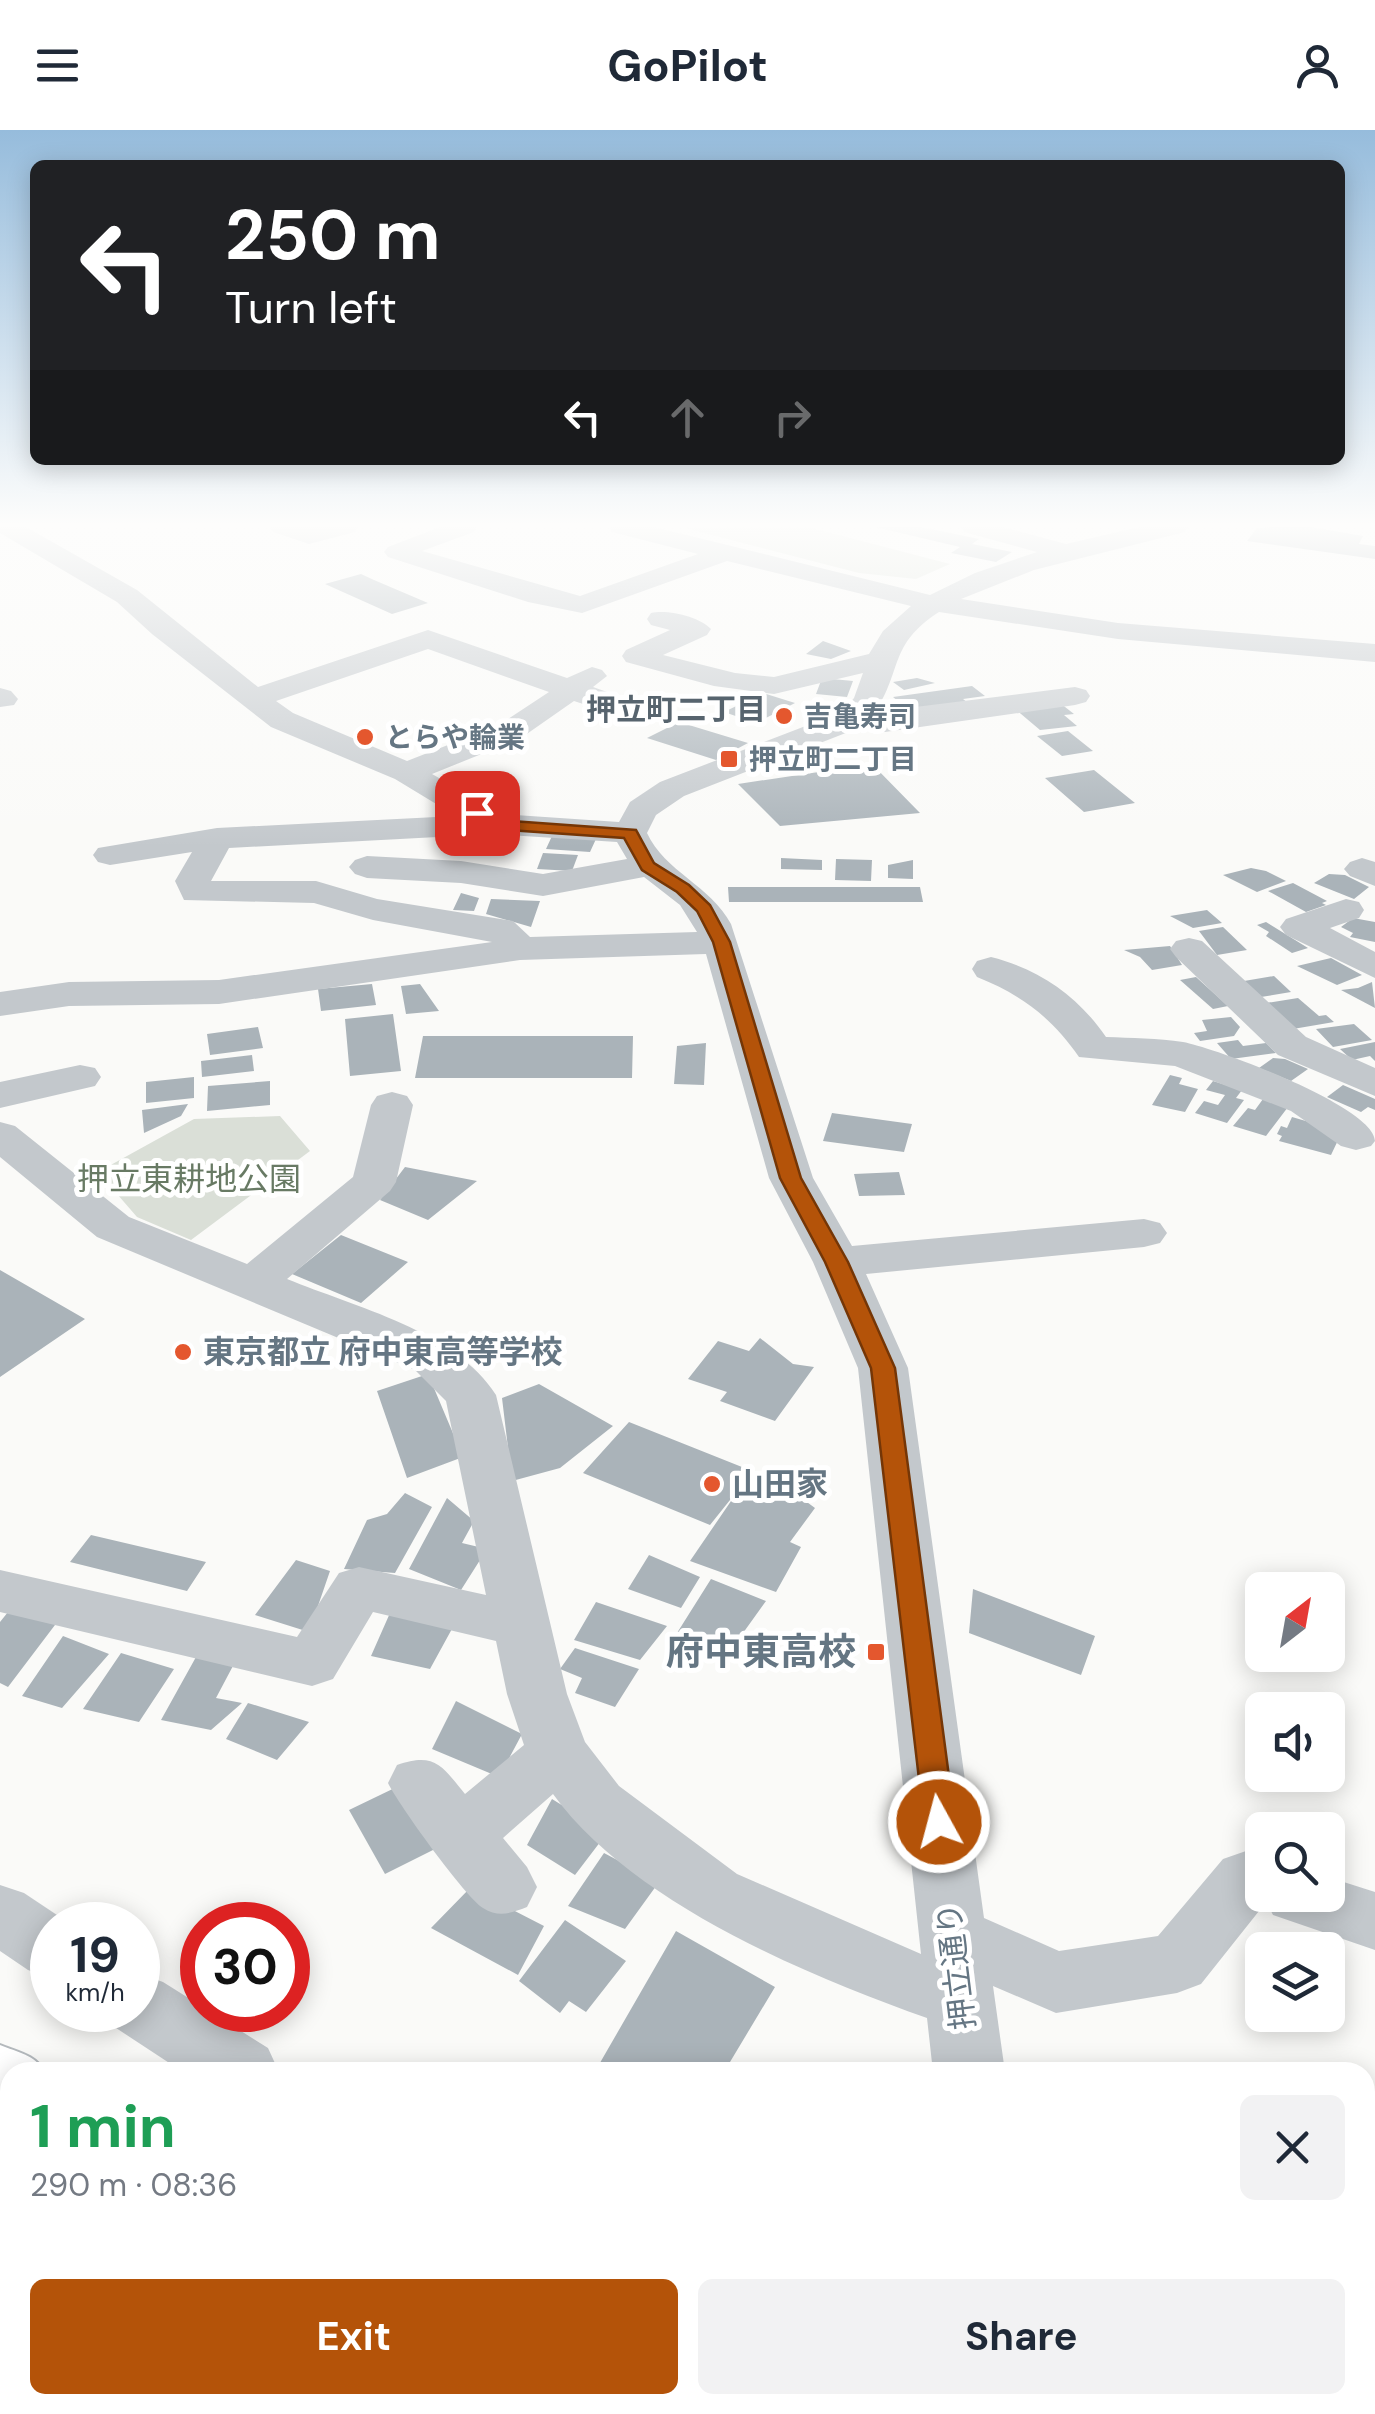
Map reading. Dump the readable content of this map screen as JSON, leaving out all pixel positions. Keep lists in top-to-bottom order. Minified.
{"streets":{"street":["押立通り"]},"districts":["押立町二丁目"],"parks":["押立東耕地公園"],"places":{"other":["吉亀寿司","とらや輪業","東京都立 府中東高等学校","山田家"],"transit":["押立町二丁目","府中東高校"]},"north":"top right","page":{"header":"GoPilot","turn":["250 m","Turn left"],"speed":"19 km/h","limit":"30","heading":["1 min","290 m · 08:36"],"buttons":["Exit","Share"]}}
